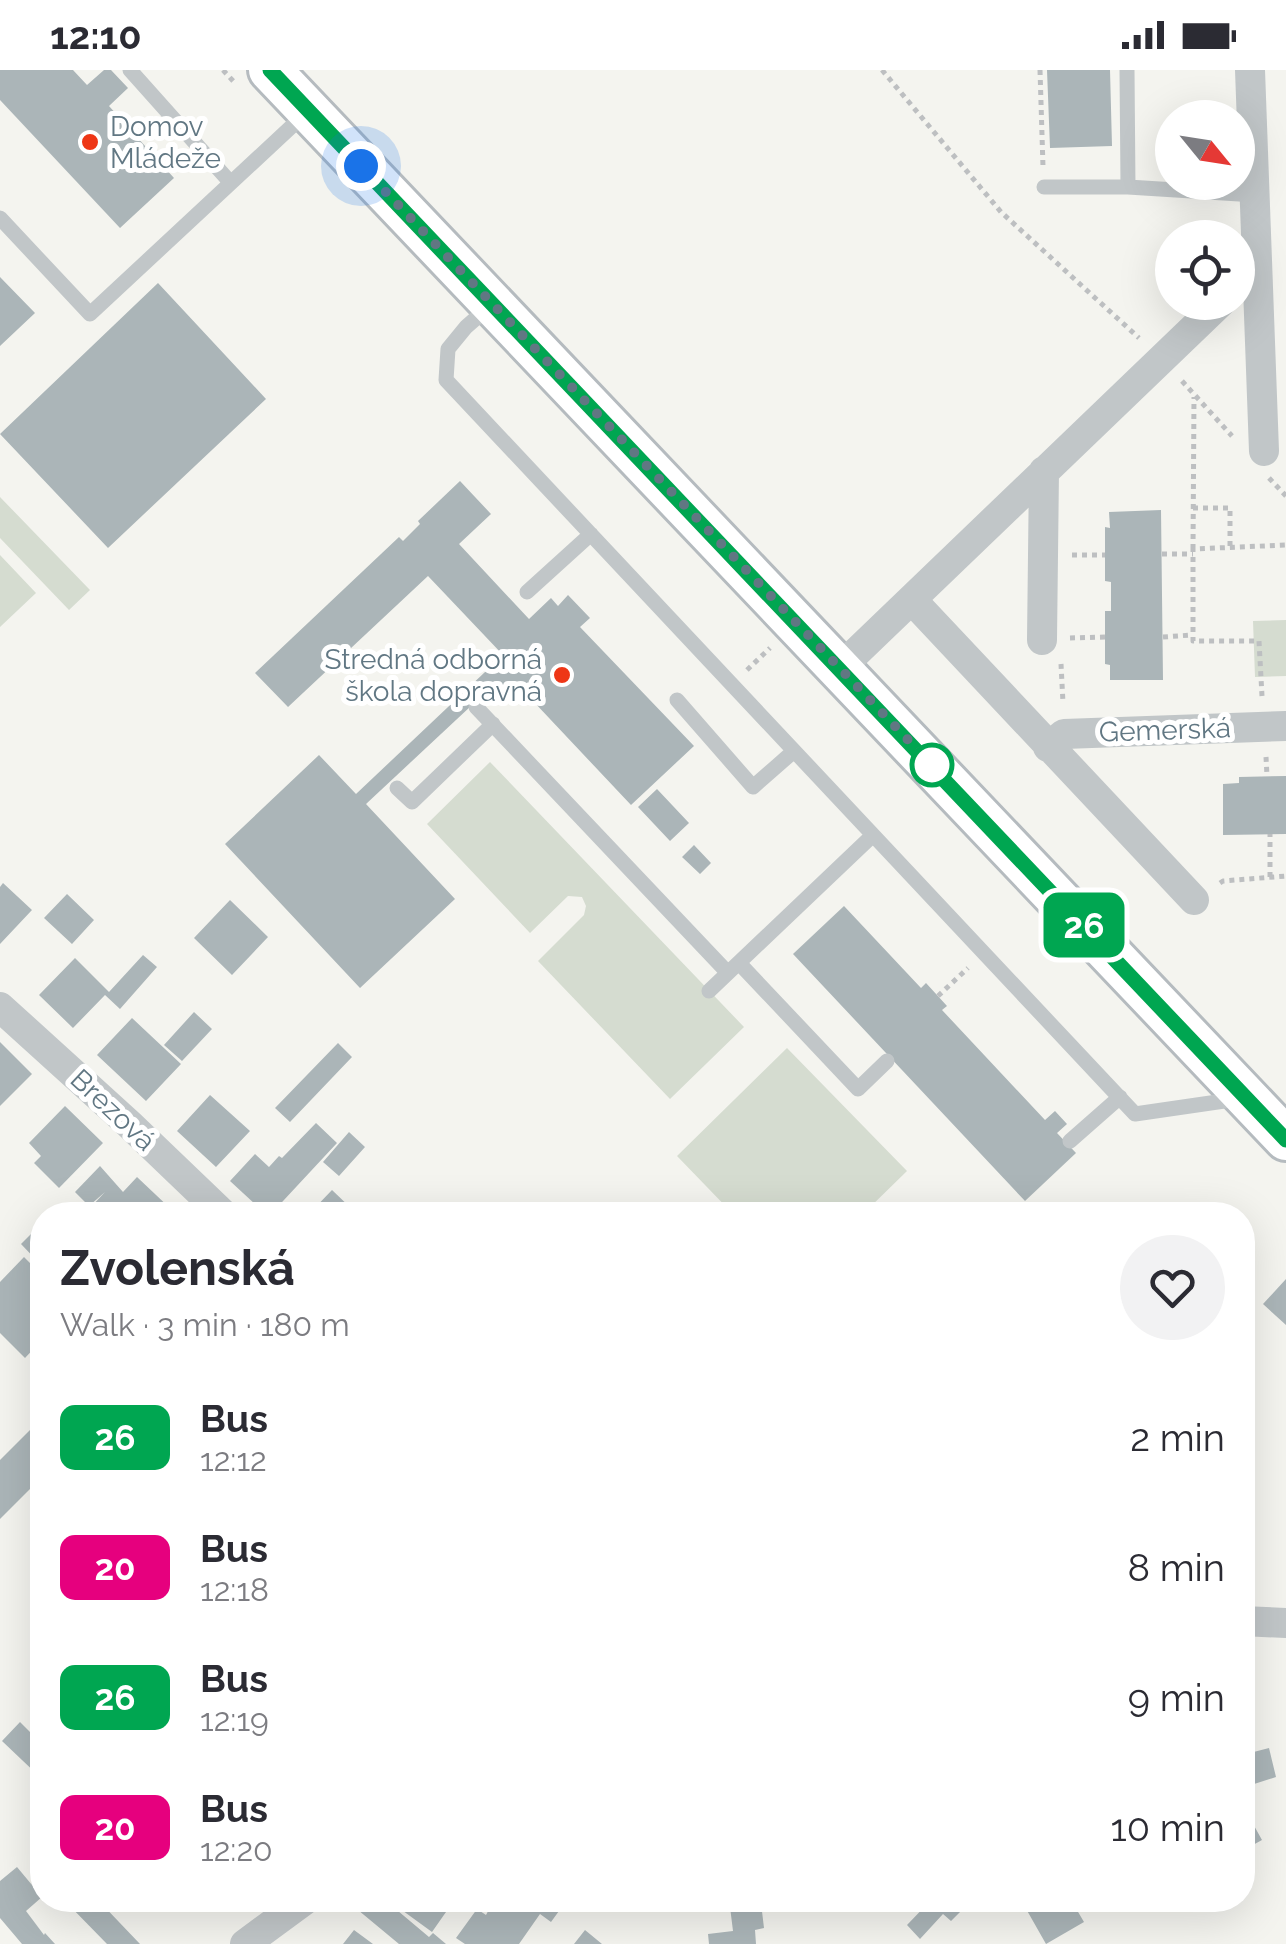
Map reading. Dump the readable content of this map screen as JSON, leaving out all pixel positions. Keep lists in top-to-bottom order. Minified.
{"streets":{"street":["Gemerská","Brezová"]},"places":["Domov Mládeže","Stredná odborná škola dopravná"],"lines":["bus line 26"],"north":"bottom right","page":{"status":"12:10","on_map":"26","heading":["Zvolenská","Walk · 3 min · 180 m"],"list":[{"mark":"26","name":"Bus","note":"12:12","value":"2 min"},{"mark":"20","name":"Bus","note":"12:18","value":"8 min"},{"mark":"26","name":"Bus","note":"12:19","value":"9 min"},{"mark":"20","name":"Bus","note":"12:20","value":"10 min"}]}}
